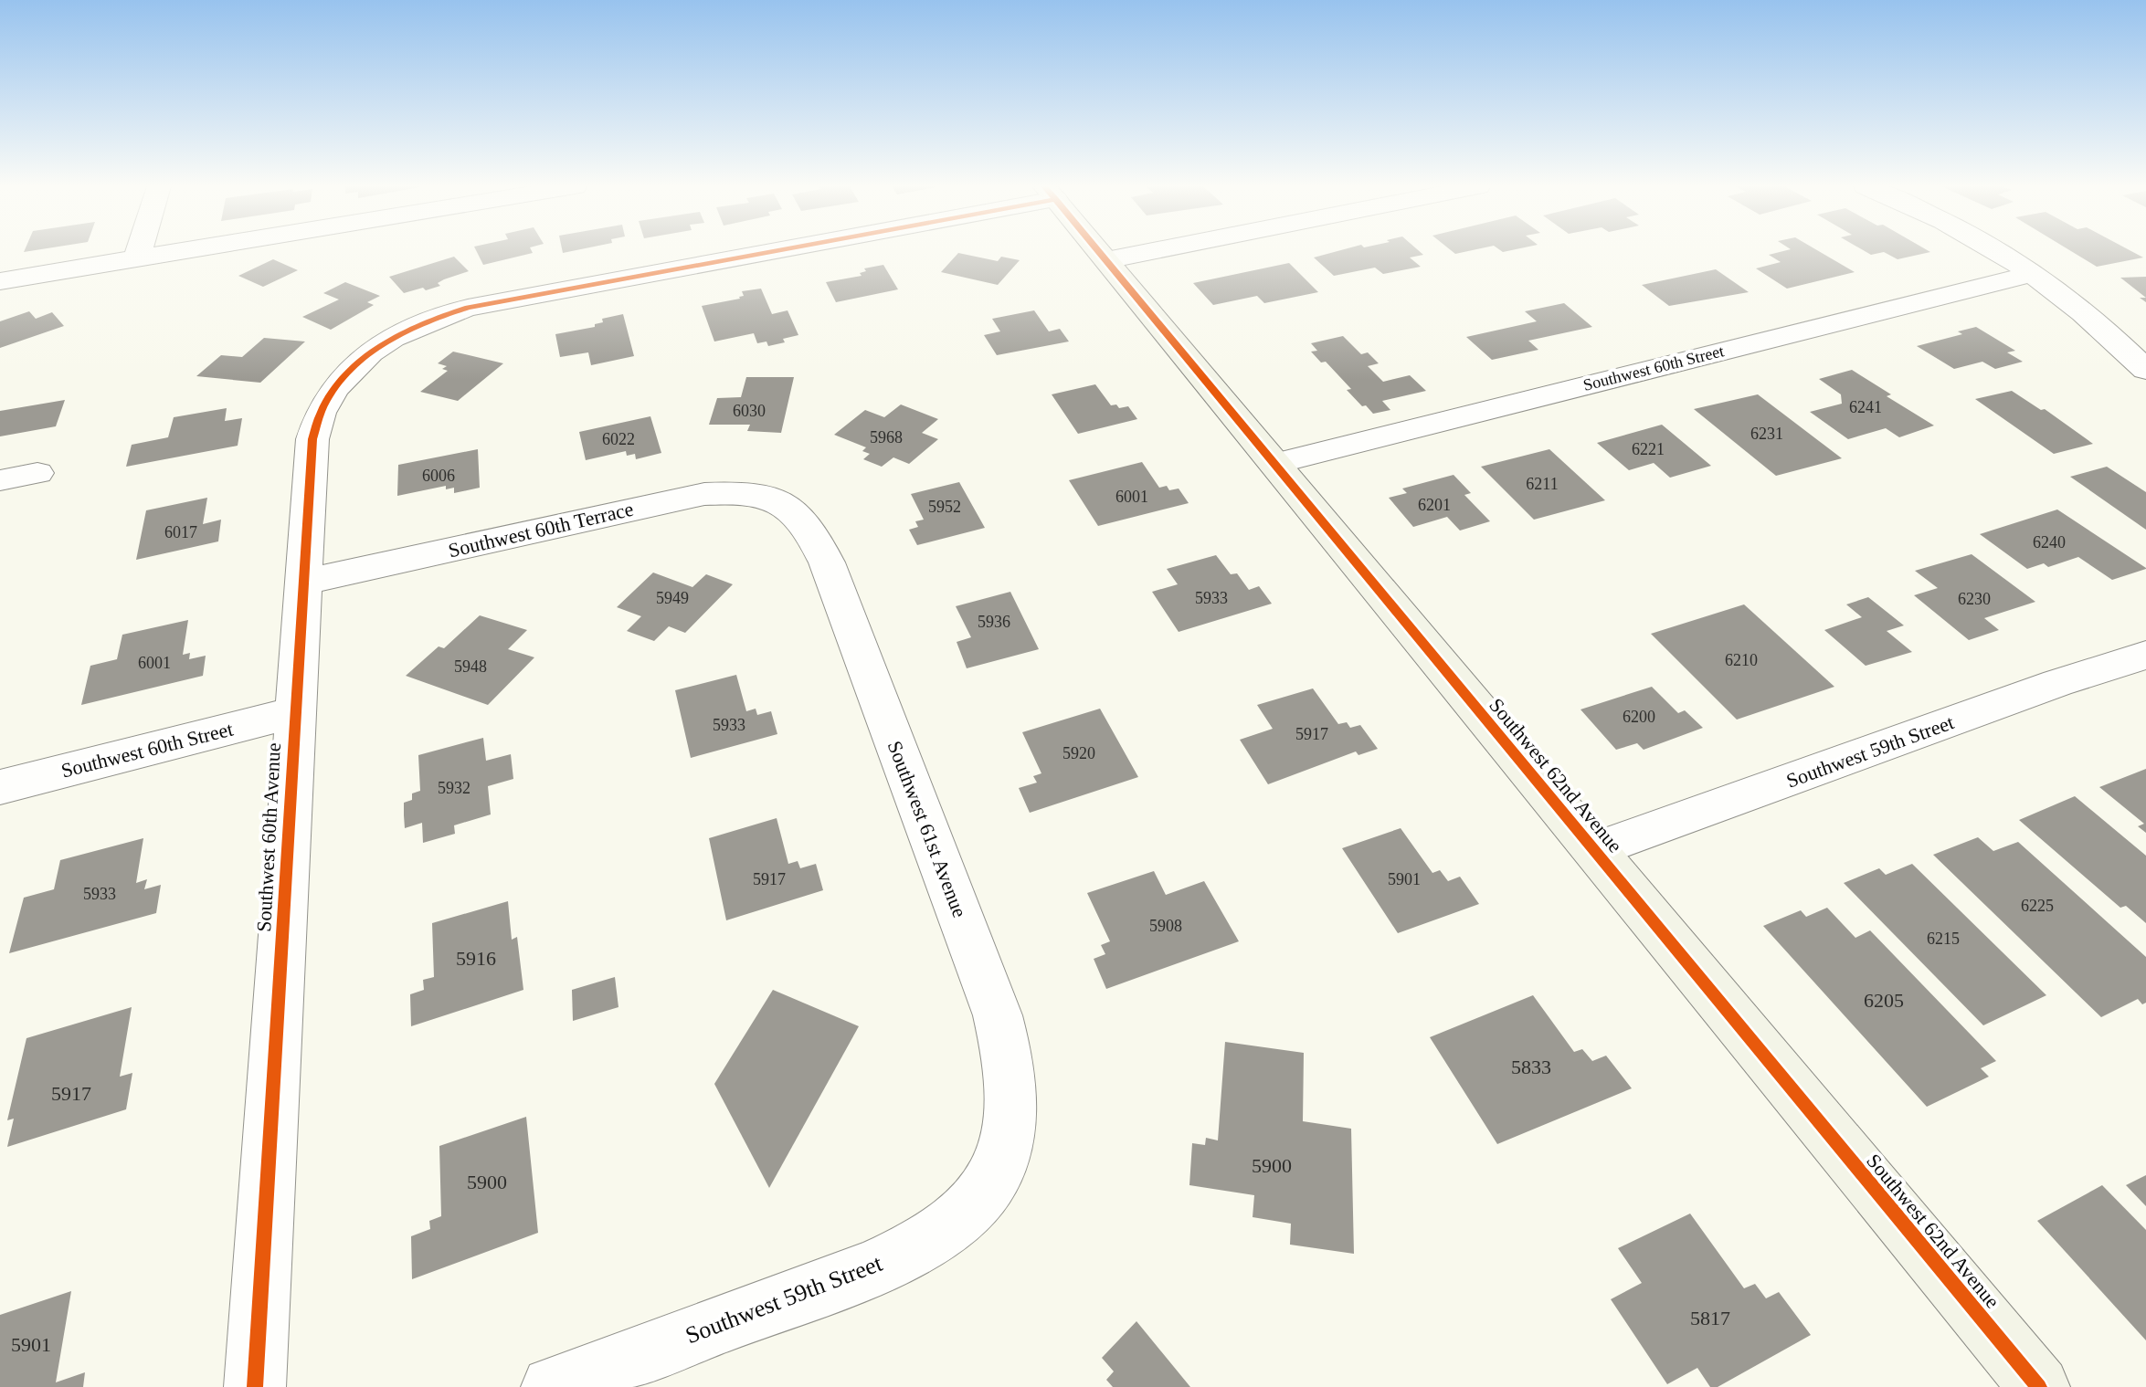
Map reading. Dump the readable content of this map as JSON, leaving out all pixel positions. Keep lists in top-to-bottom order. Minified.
{"streets":{"street":["Southwest 60th Street","Southwest 60th Terrace","Southwest 59th Street","Southwest 62nd Avenue","Southwest 61st Avenue","Southwest 60th Avenue"]},"crossings":[["Southwest 60th Street","Southwest 62nd Avenue"],["Southwest 60th Street","Southwest 60th Avenue"],["Southwest 60th Terrace","Southwest 61st Avenue"],["Southwest 60th Terrace","Southwest 60th Avenue"],["Southwest 59th Street","Southwest 62nd Avenue"],["Southwest 59th Street","Southwest 61st Avenue"]],"house_numbers":["6241","6030","6231","5968","6022","6221","6006","6211","6001","6201","5952","6017","6240","5949","5933","6230","5936","6210","6001","5948","6200","5933","5917","5920","5932","5917","5901","5933","6225","5908","6215","5916","6205","5833","5917","5900","5900","5817","5901"]}
